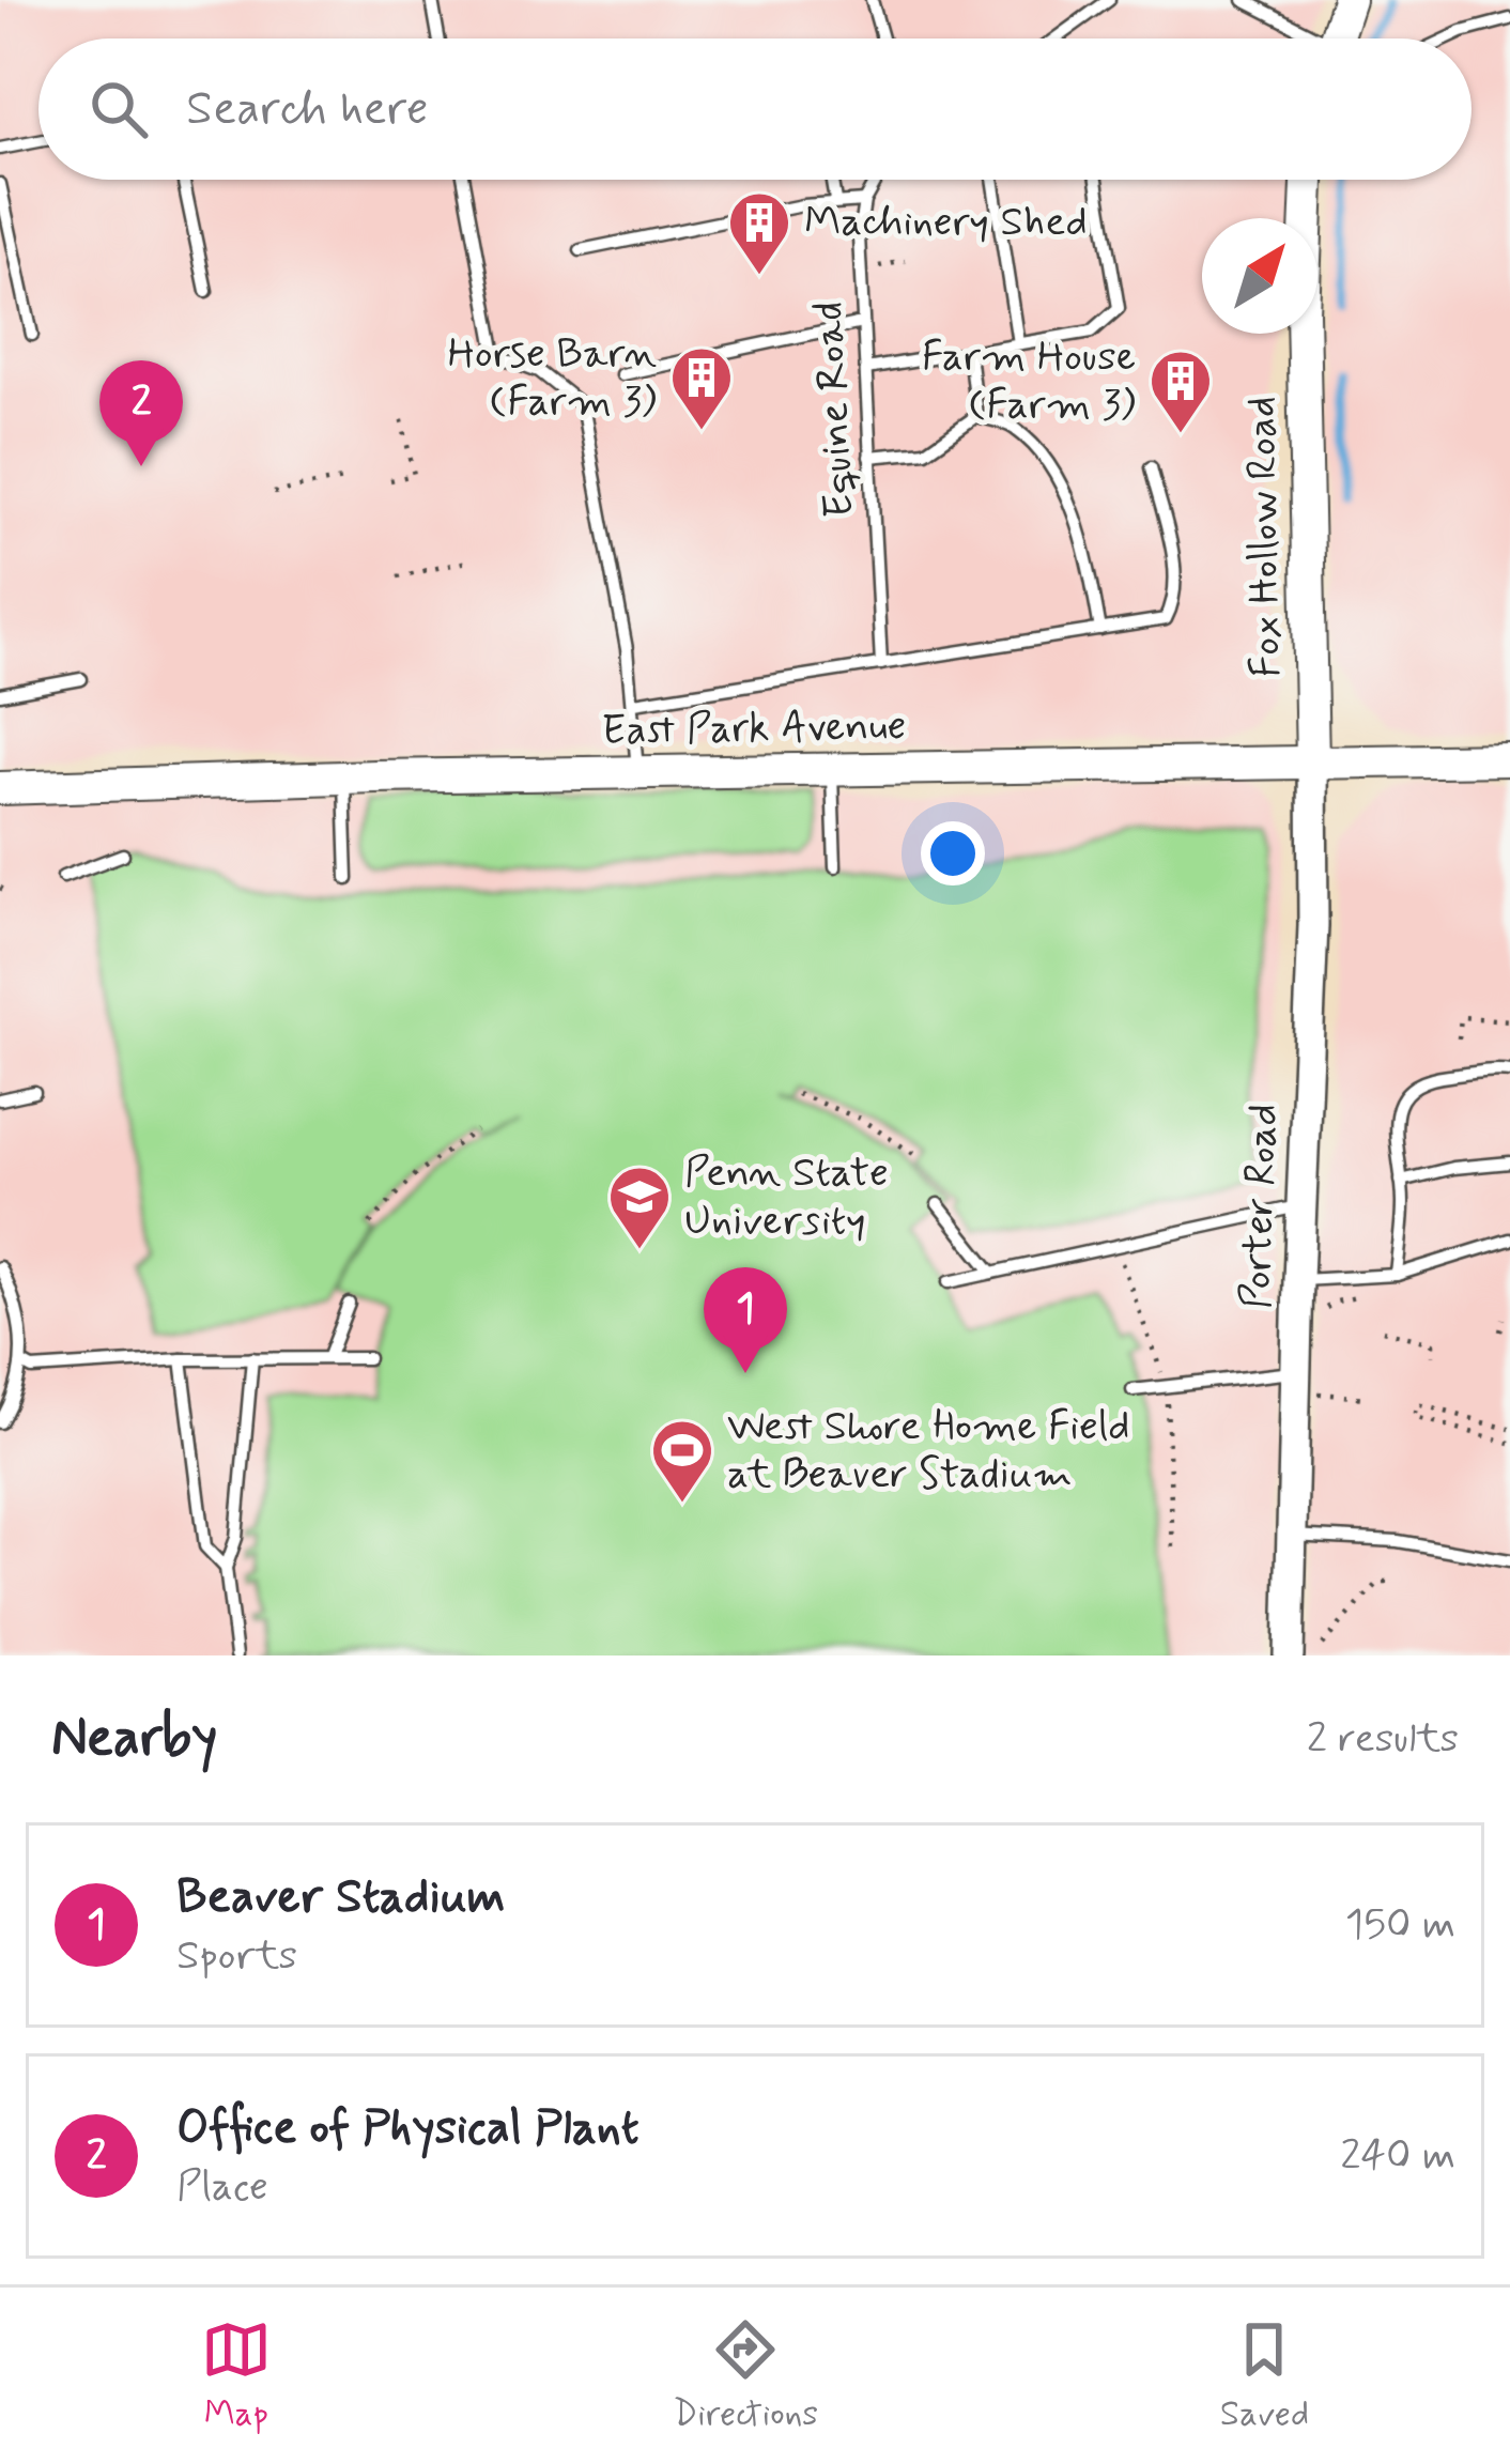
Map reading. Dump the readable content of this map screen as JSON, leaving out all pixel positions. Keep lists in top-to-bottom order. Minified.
{"streets":{"main road":["Fox Hollow Road","East Park Avenue"],"street":["Porter Road"],"lane":["Equine Road"]},"crossings":[["Fox Hollow Road","East Park Avenue"],["Fox Hollow Road","Porter Road"],["East Park Avenue","Porter Road"]],"places":{"building":["Machinery Shed","Horse Barn (Farm 3)","Farm House (Farm 3)"],"school or university":["Penn State University"],"sports":["West Shore Home Field at Beaver Stadium"]},"north":"top right","page":{"search":"Search here","pins":["2","1"],"heading":["Nearby","2 results"],"list":[{"mark":"1","name":"Beaver Stadium","note":"Sports","value":"150 m"},{"mark":"2","name":"Office of Physical Plant","note":"Place","value":"240 m"}],"nav":["Map","Directions","Saved"]}}
